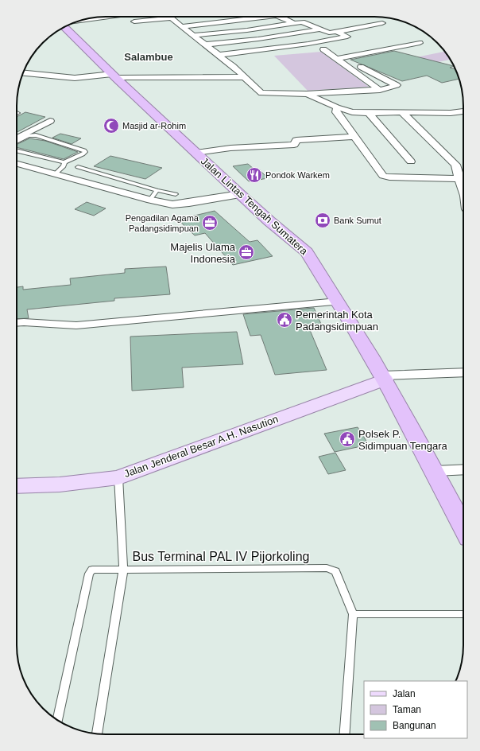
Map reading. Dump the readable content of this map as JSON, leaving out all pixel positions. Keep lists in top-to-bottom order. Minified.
{"streets":{"highway":["Jalan Lintas Tengah Sumatera"],"main road":["Jalan Jenderal Besar A.H. Nasution"],"lane":["Bus Terminal PAL IV Pijorkoling"]},"crossings":[["Jalan Lintas Tengah Sumatera","Jalan Jenderal Besar A.H. Nasution"]],"districts":["Salambue"],"places":{"mosque":["Masjid ar-Rohim"],"restaurant":["Pondok Warkem"],"bank":["Bank Sumut"],"office":["Pengadilan Agama Padangsidimpuan","Majelis Ulama Indonesia"],"public building":["Pemerintah Kota Padangsidimpuan","Polsek P. Sidimpuan Tengara"]},"legend":["Jalan","Taman","Bangunan"]}
